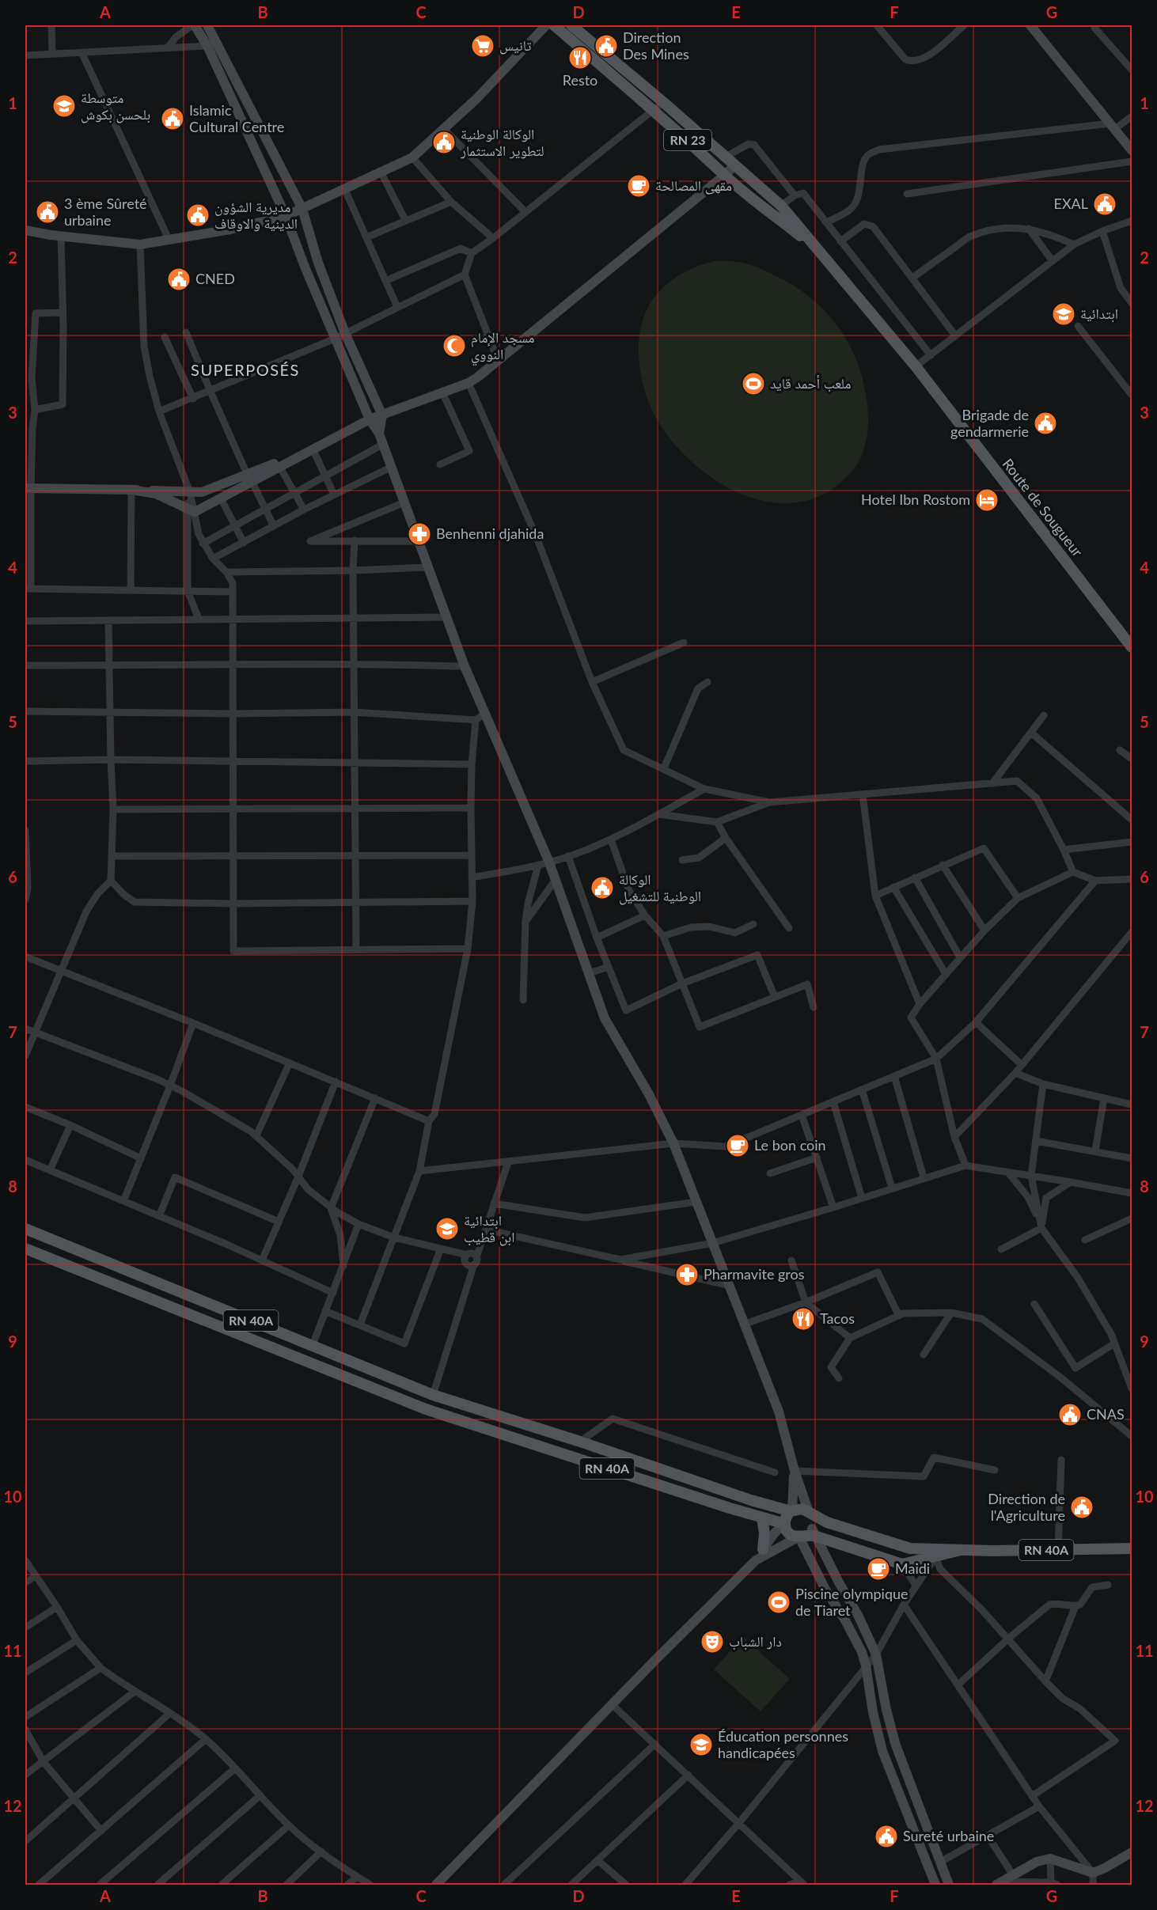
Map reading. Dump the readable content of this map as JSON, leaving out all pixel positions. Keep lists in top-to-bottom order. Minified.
{"streets":{"main road":["RN 23","Route de Sougueur","RN 40A"]},"crossings":[["RN 23","Route de Sougueur"]],"districts":["SUPERPOSÉS"],"places":{"supermarket":["تانيس"],"public building":["Direction Des Mines","Islamic Cultural Centre","الوكالة الوطنية لتطوير الاستثمار","EXAL","3 ème Sûreté urbaine","مديرية الشؤون الدينية والاوقاف","CNED","Brigade de gendarmerie","الوكالة الوطنية للتشغيل","CNAS","Direction de l'Agriculture","Sureté urbaine"],"restaurant":["Resto","Tacos"],"school or university":["متوسطة بلحسن بكوش","ابتدائية","ابتدائية ابن قطيب","Éducation personnes handicapées"],"cafe":["مقهى المصالحة","Le bon coin","Maidi"],"mosque":["مسجد الإمام النووي"],"sports":["ملعب أحمد قايد","Piscine olympique de Tiaret"],"hotel":["Hotel Ibn Rostom"],"pharmacy":["Benhenni djahida","Pharmavite gros"],"theatre":["دار الشباب"]},"grid":{"columns":["A","B","C","D","E","F","G"],"rows":["1","2","3","4","5","6","7","8","9","10","11","12"]}}
